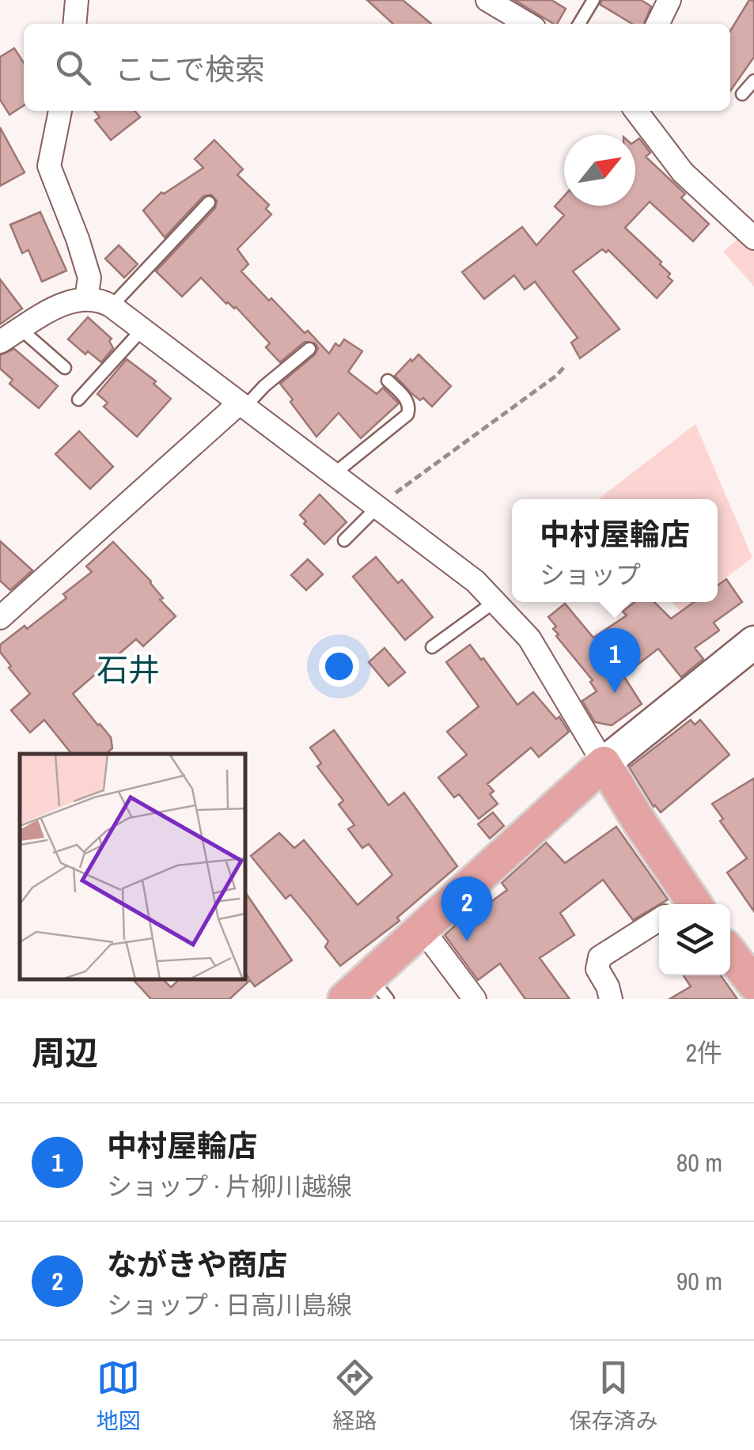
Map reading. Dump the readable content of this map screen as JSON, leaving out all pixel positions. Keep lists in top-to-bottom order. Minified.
{"districts":["石井"],"north":"top right","page":{"search":"ここで検索","popup":["中村屋輪店","ショップ"],"pins":["1","2"],"heading":["周辺","2件"],"list":[{"mark":"1","name":"中村屋輪店","note":"ショップ · 片柳川越線","value":"80 m"},{"mark":"2","name":"ながきや商店","note":"ショップ · 日高川島線","value":"90 m"}],"nav":["地図","経路","保存済み"]}}
